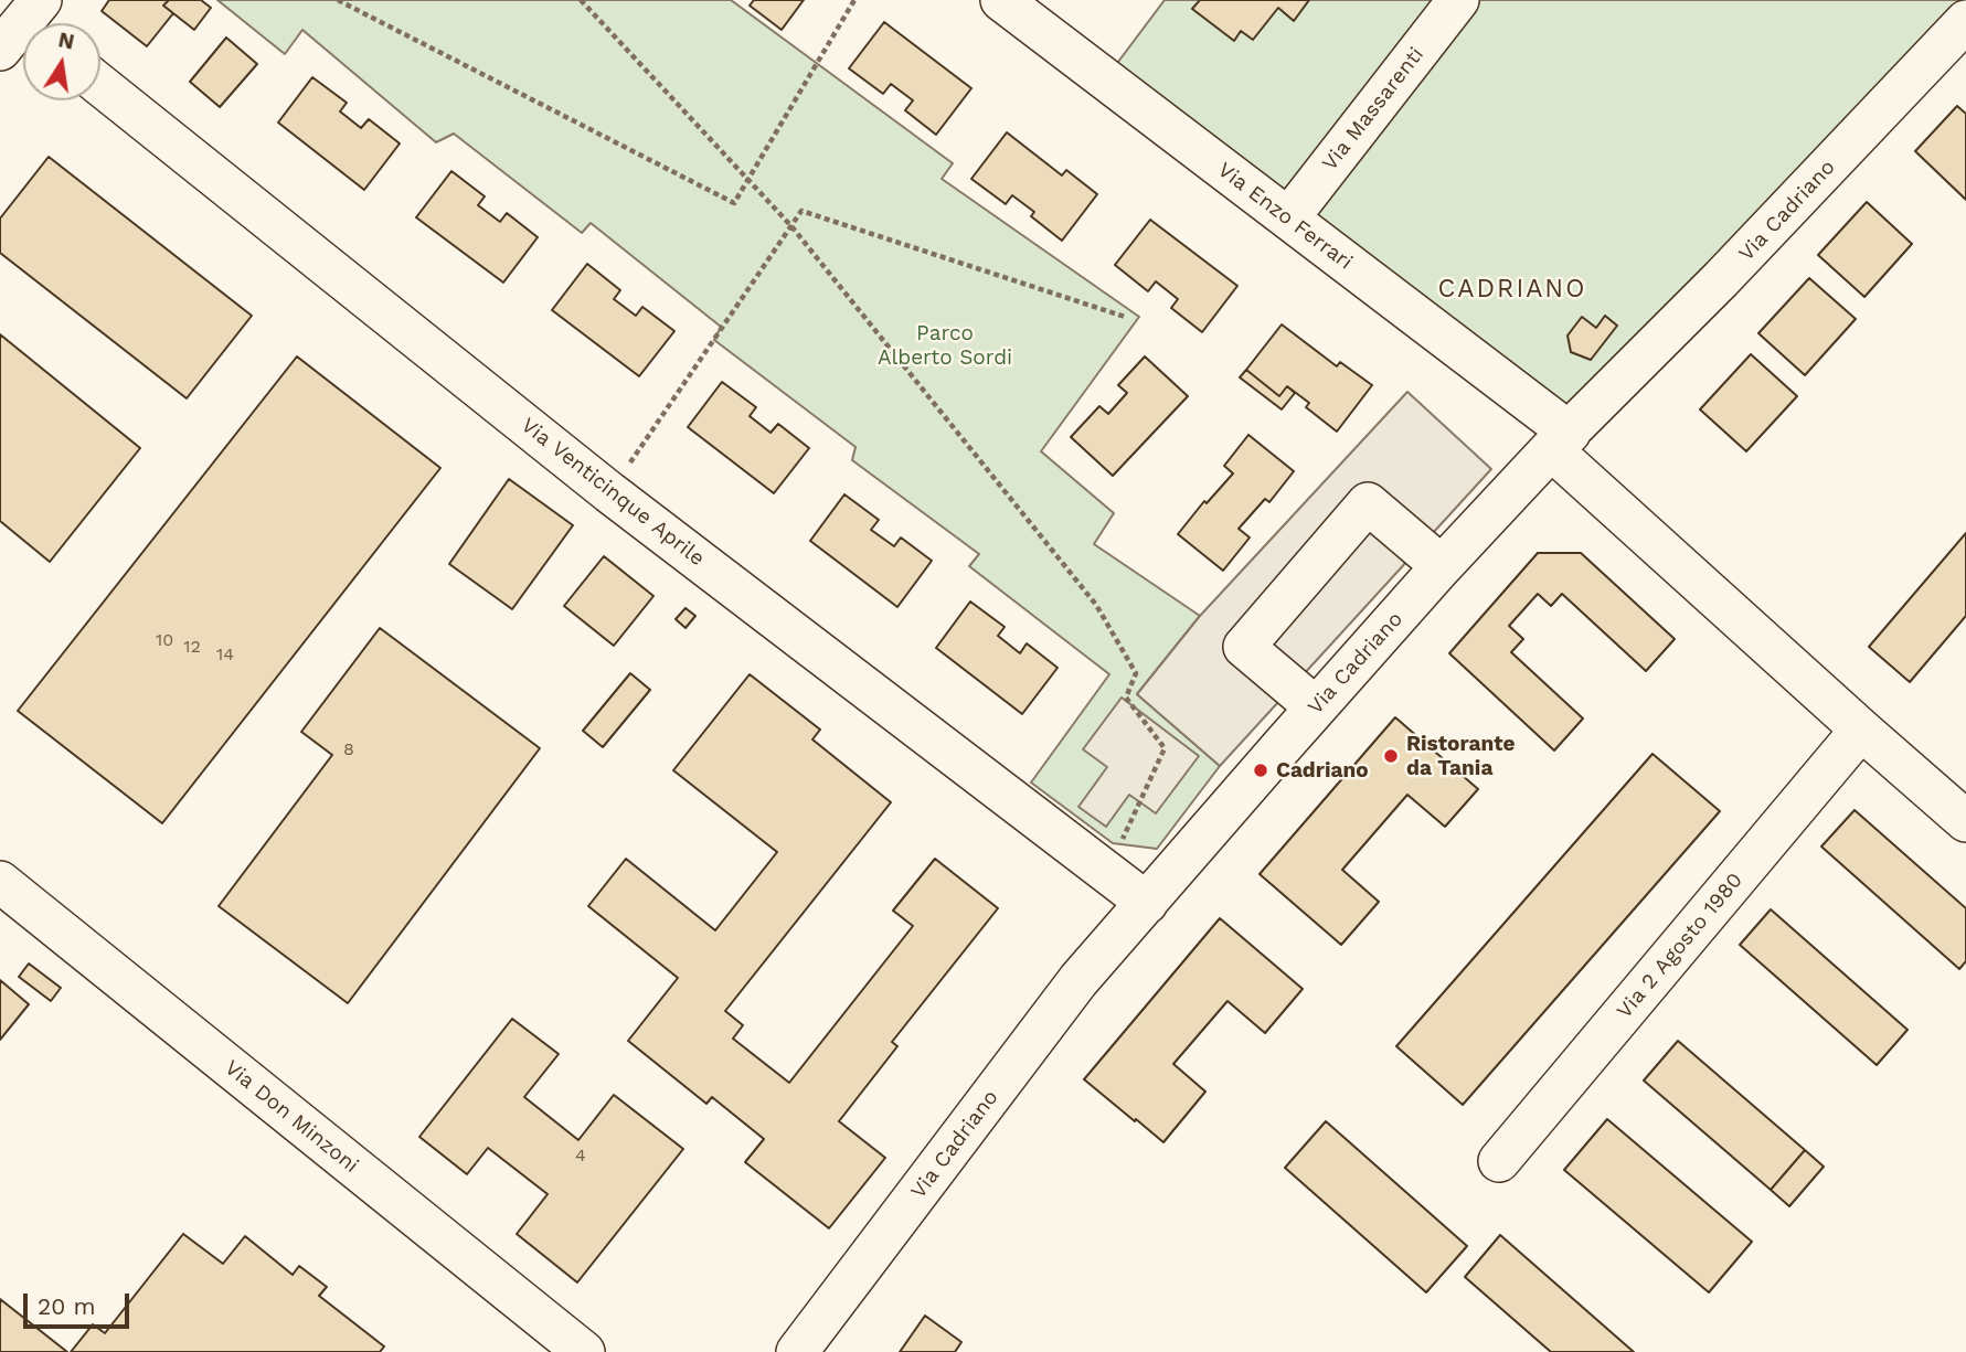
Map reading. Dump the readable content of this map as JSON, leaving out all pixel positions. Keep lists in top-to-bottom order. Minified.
{"streets":{"street":["Via Massarenti","Via Cadriano","Via Enzo Ferrari","Via Venticinque Aprile","Via 2 Agosto 1980","Via Don Minzoni"]},"crossings":[["Via Massarenti","Via Enzo Ferrari"],["Via Cadriano","Via Enzo Ferrari"],["Via Cadriano","Via Venticinque Aprile"]],"districts":["CADRIANO"],"parks":["Parco Alberto Sordi"],"places":["Ristorante da Tania","Cadriano"],"house_numbers":["10","12","14","8","4"],"scale_bar":"20 m","north":"top"}
